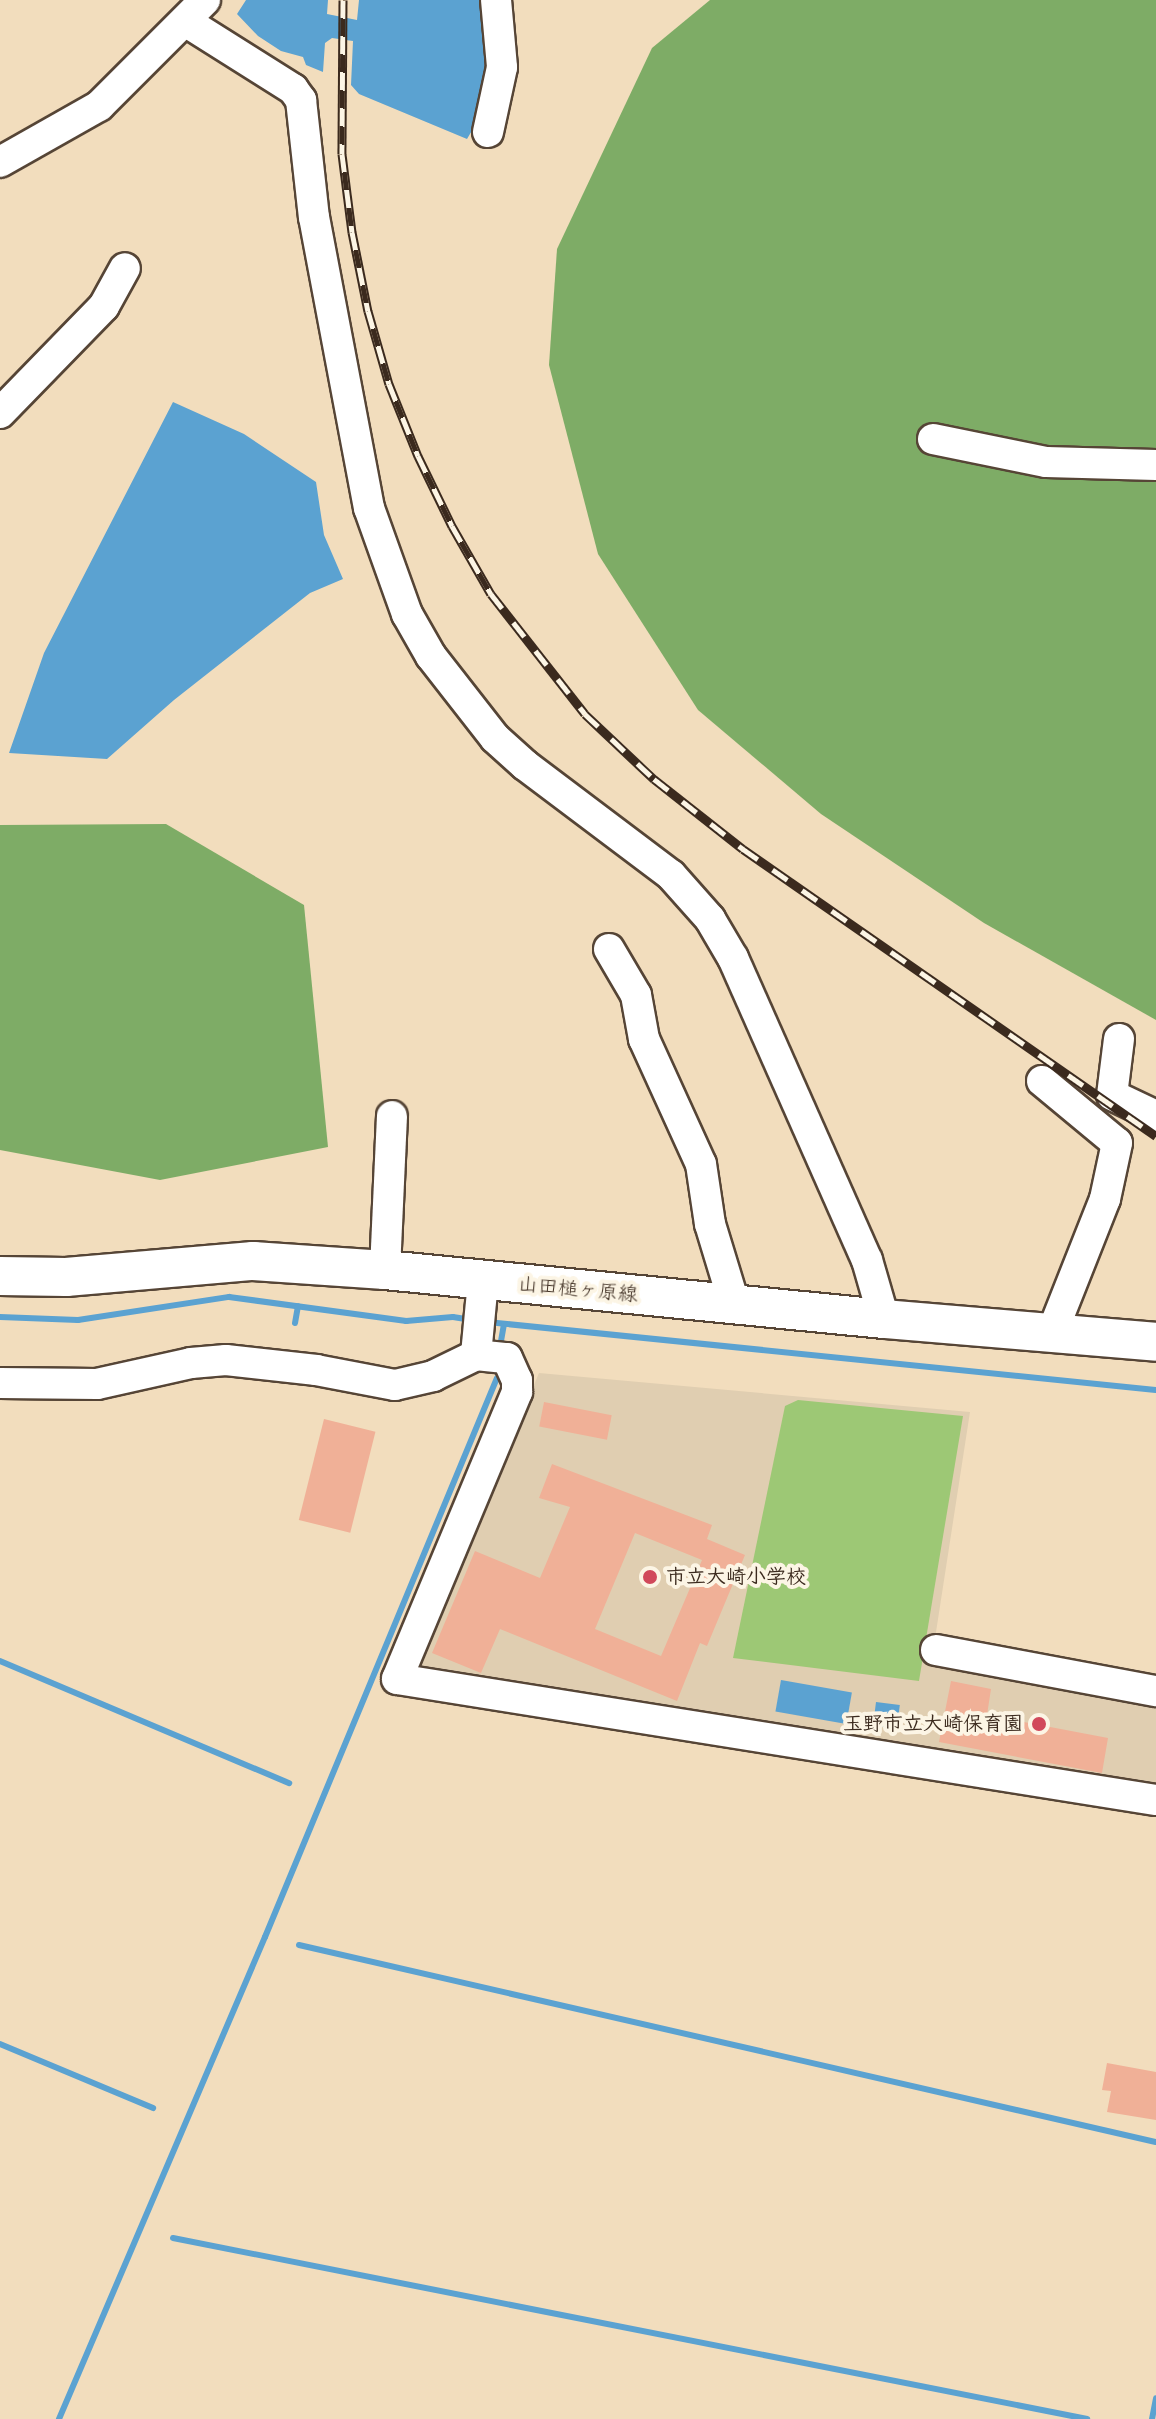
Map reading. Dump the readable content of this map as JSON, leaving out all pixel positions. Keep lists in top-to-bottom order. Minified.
{"streets":{"main road":["山田槌ヶ原線"]},"places":["市立大崎小学校","玉野市立大崎保育園"]}
